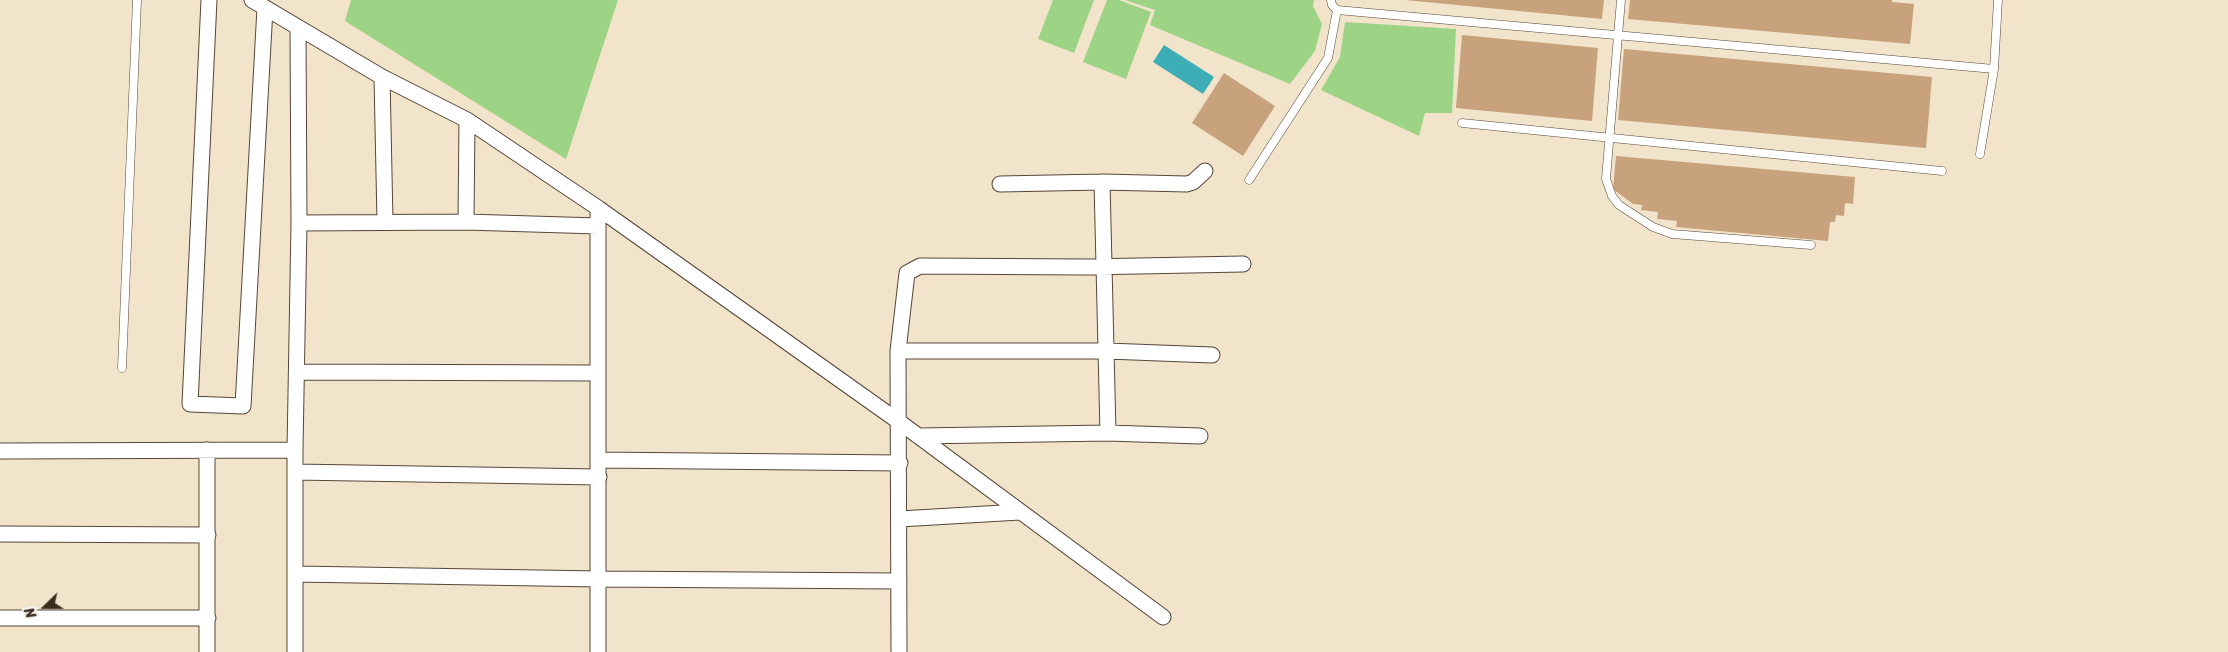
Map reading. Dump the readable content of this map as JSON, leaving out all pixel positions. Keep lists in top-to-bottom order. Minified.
{"north":"left"}
